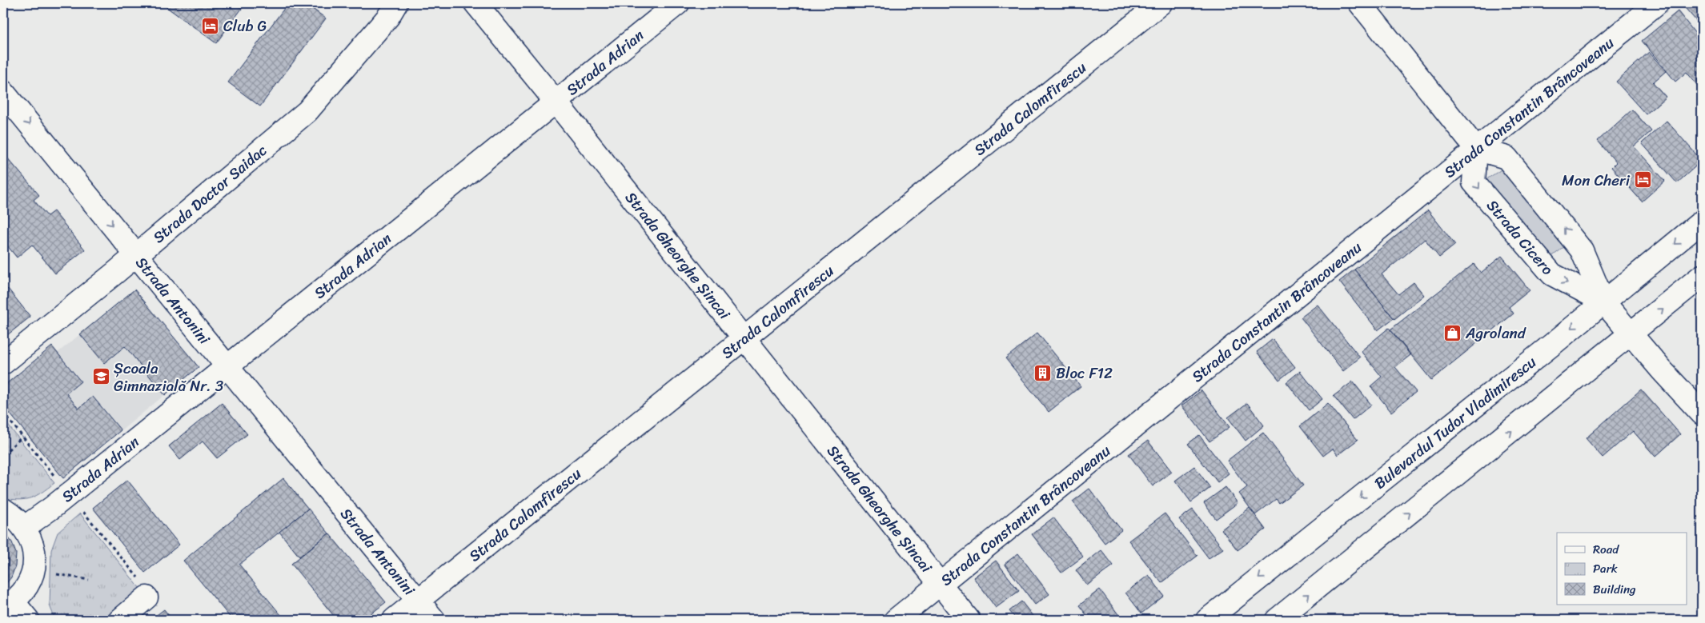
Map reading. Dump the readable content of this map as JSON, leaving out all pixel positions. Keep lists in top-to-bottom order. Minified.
{"streets":{"street":["Strada Adrian","Strada Constantin Brâncoveanu","Strada Calomfirescu","Strada Doctor Saidac","Strada Cicero","Strada Gheorghe Șincai","Strada Antonini","Bulevardul Tudor Vladimirescu"]},"crossings":[["Strada Adrian","Strada Gheorghe Șincai"],["Strada Adrian","Strada Antonini"],["Strada Constantin Brâncoveanu","Strada Cicero"],["Strada Constantin Brâncoveanu","Strada Gheorghe Șincai"],["Strada Calomfirescu","Strada Gheorghe Șincai"],["Strada Calomfirescu","Strada Antonini"],["Strada Doctor Saidac","Strada Antonini"],["Strada Cicero","Bulevardul Tudor Vladimirescu"]],"places":{"hotel":["Club G","Mon Cheri"],"shop":["Agroland"],"building":["Bloc F12"],"school or university":["Școala Gimnazială Nr. 3"]},"legend":["Road","Park","Building"]}
